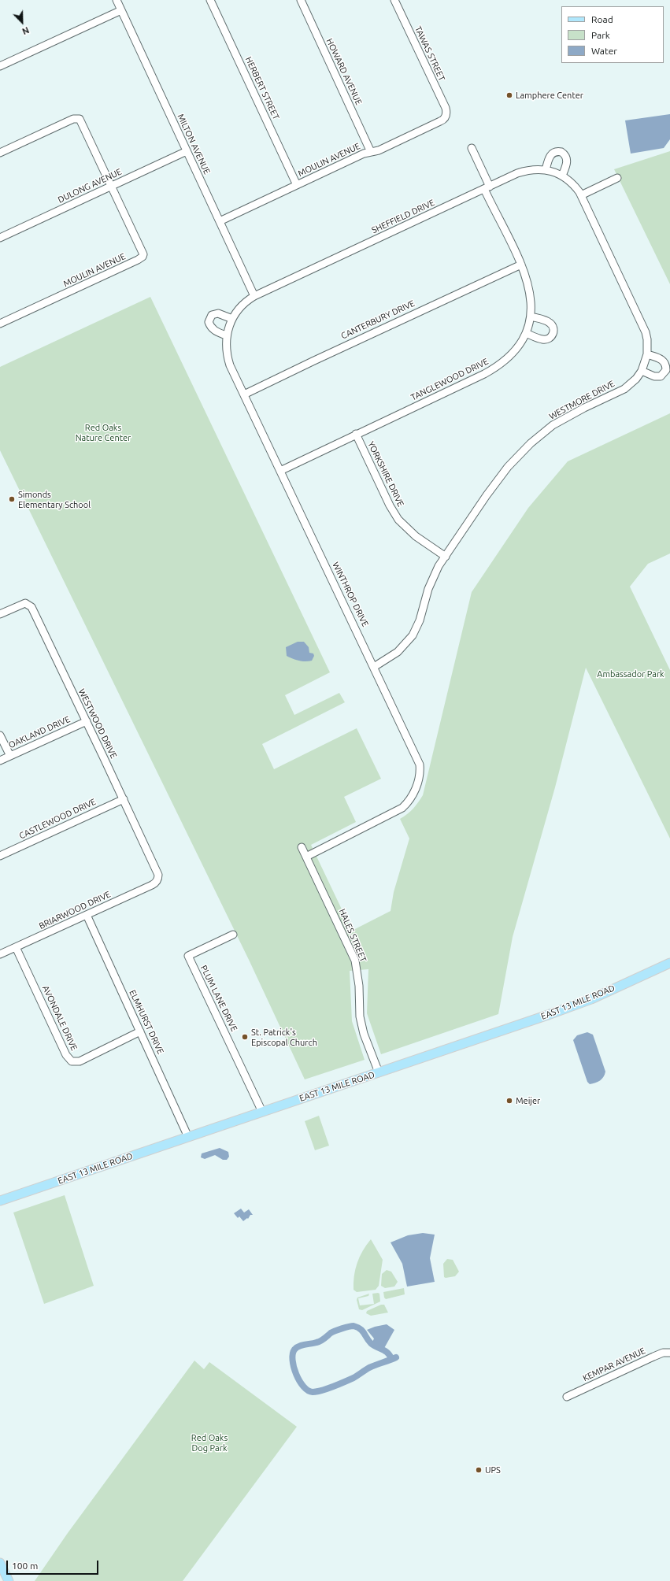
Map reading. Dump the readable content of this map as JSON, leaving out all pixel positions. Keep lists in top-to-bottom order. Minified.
{"streets":{"main road":["EAST 13 MILE ROAD"],"street":["TAWAS STREET","HOWARD AVENUE","HERBERT STREET","MILTON AVENUE","MOULIN AVENUE","DULONG AVENUE","SHEFFIELD DRIVE","CANTERBURY DRIVE","TANGLEWOOD DRIVE","WESTMORE DRIVE","YORKSHIRE DRIVE","WINTHROP DRIVE","WESTWOOD DRIVE","OAKLAND DRIVE","CASTLEWOOD DRIVE","BRIARWOOD DRIVE","HALES STREET","PLUM LANE DRIVE","AVONDALE DRIVE","ELMHURST DRIVE","KEMPAR AVENUE"]},"crossings":[["TAWAS STREET","MOULIN AVENUE"],["HOWARD AVENUE","MOULIN AVENUE"],["HERBERT STREET","MOULIN AVENUE"],["MILTON AVENUE","MOULIN AVENUE"],["MILTON AVENUE","DULONG AVENUE"],["MILTON AVENUE","SHEFFIELD DRIVE"],["MILTON AVENUE","WINTHROP DRIVE"],["MOULIN AVENUE","DULONG AVENUE"],["SHEFFIELD DRIVE","TANGLEWOOD DRIVE"],["SHEFFIELD DRIVE","WESTMORE DRIVE"],["SHEFFIELD DRIVE","WINTHROP DRIVE"],["CANTERBURY DRIVE","TANGLEWOOD DRIVE"],["CANTERBURY DRIVE","WINTHROP DRIVE"],["TANGLEWOOD DRIVE","YORKSHIRE DRIVE"],["TANGLEWOOD DRIVE","WINTHROP DRIVE"],["WESTMORE DRIVE","YORKSHIRE DRIVE"],["WESTMORE DRIVE","WINTHROP DRIVE"],["WINTHROP DRIVE","HALES STREET"],["WESTWOOD DRIVE","OAKLAND DRIVE"],["WESTWOOD DRIVE","CASTLEWOOD DRIVE"],["WESTWOOD DRIVE","BRIARWOOD DRIVE"],["BRIARWOOD DRIVE","AVONDALE DRIVE"],["BRIARWOOD DRIVE","ELMHURST DRIVE"],["HALES STREET","EAST 13 MILE ROAD"],["PLUM LANE DRIVE","EAST 13 MILE ROAD"],["EAST 13 MILE ROAD","ELMHURST DRIVE"],["AVONDALE DRIVE","ELMHURST DRIVE"]],"parks":["Red Oaks Nature Center","Ambassador Park","Red Oaks Dog Park"],"places":["Lamphere Center","Simonds Elementary School","St. Patrick's Episcopal Church","Meijer","UPS"],"legend":["Road","Park","Water"],"scale_bar":"100 m","north":"bottom right"}
